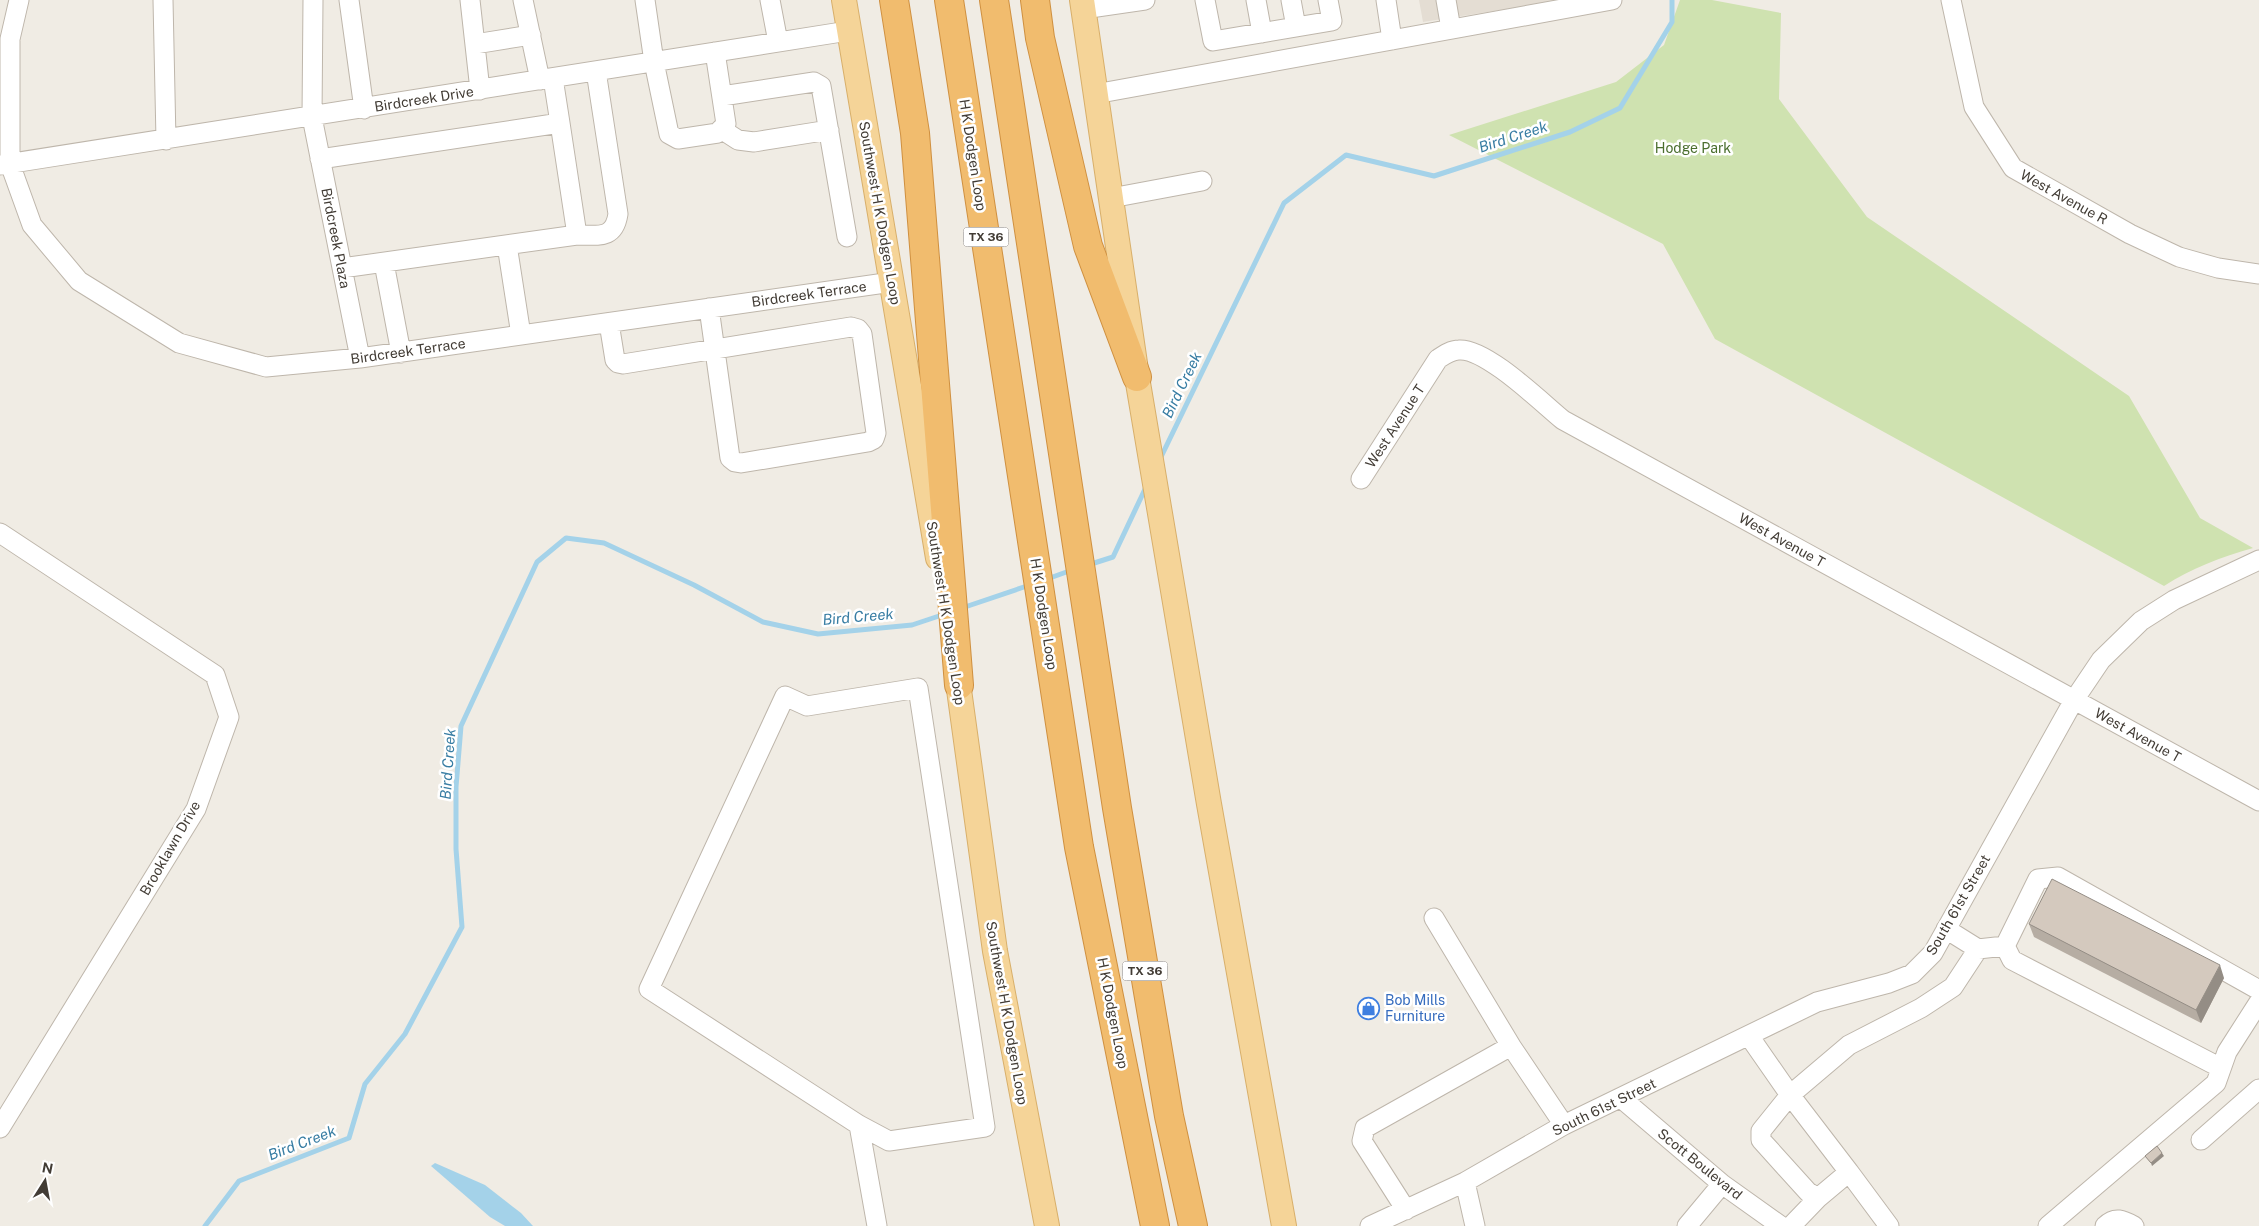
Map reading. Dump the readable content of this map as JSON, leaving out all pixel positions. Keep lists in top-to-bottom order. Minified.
{"streets":{"highway":["H K Dodgen Loop","TX 36"],"main road":["Southwest H K Dodgen Loop"],"street":["Birdcreek Drive","West Avenue R","Birdcreek Plaza","Birdcreek Terrace","West Avenue T","Brooklawn Drive","South 61st Street","Scott Boulevard"]},"crossings":[["Birdcreek Drive","Southwest H K Dodgen Loop"],["Birdcreek Drive","Birdcreek Plaza"],["Birdcreek Drive","Birdcreek Terrace"],["Southwest H K Dodgen Loop","Birdcreek Terrace"],["Birdcreek Plaza","Birdcreek Terrace"],["West Avenue T","South 61st Street"],["South 61st Street","Scott Boulevard"]],"water":["Bird Creek"],"parks":["Hodge Park"],"places":{"shop":["Bob Mills Furniture"]},"north":"top"}
